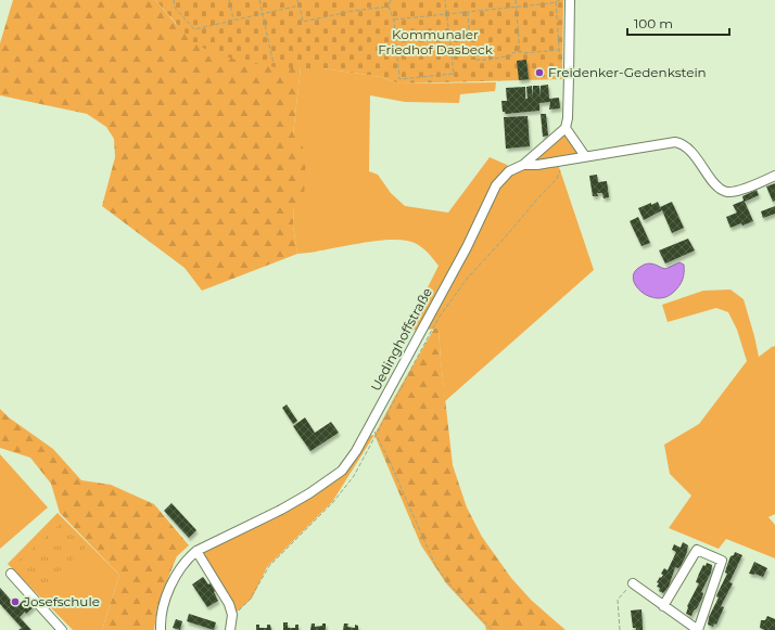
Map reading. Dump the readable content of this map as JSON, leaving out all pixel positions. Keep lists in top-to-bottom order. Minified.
{"streets":{"street":["Uedinghoffstraße"]},"parks":["Kommunaler Friedhof Dasbeck"],"places":["Freidenker-Gedenkstein","Josefschule"],"scale_bar":"100 m"}
